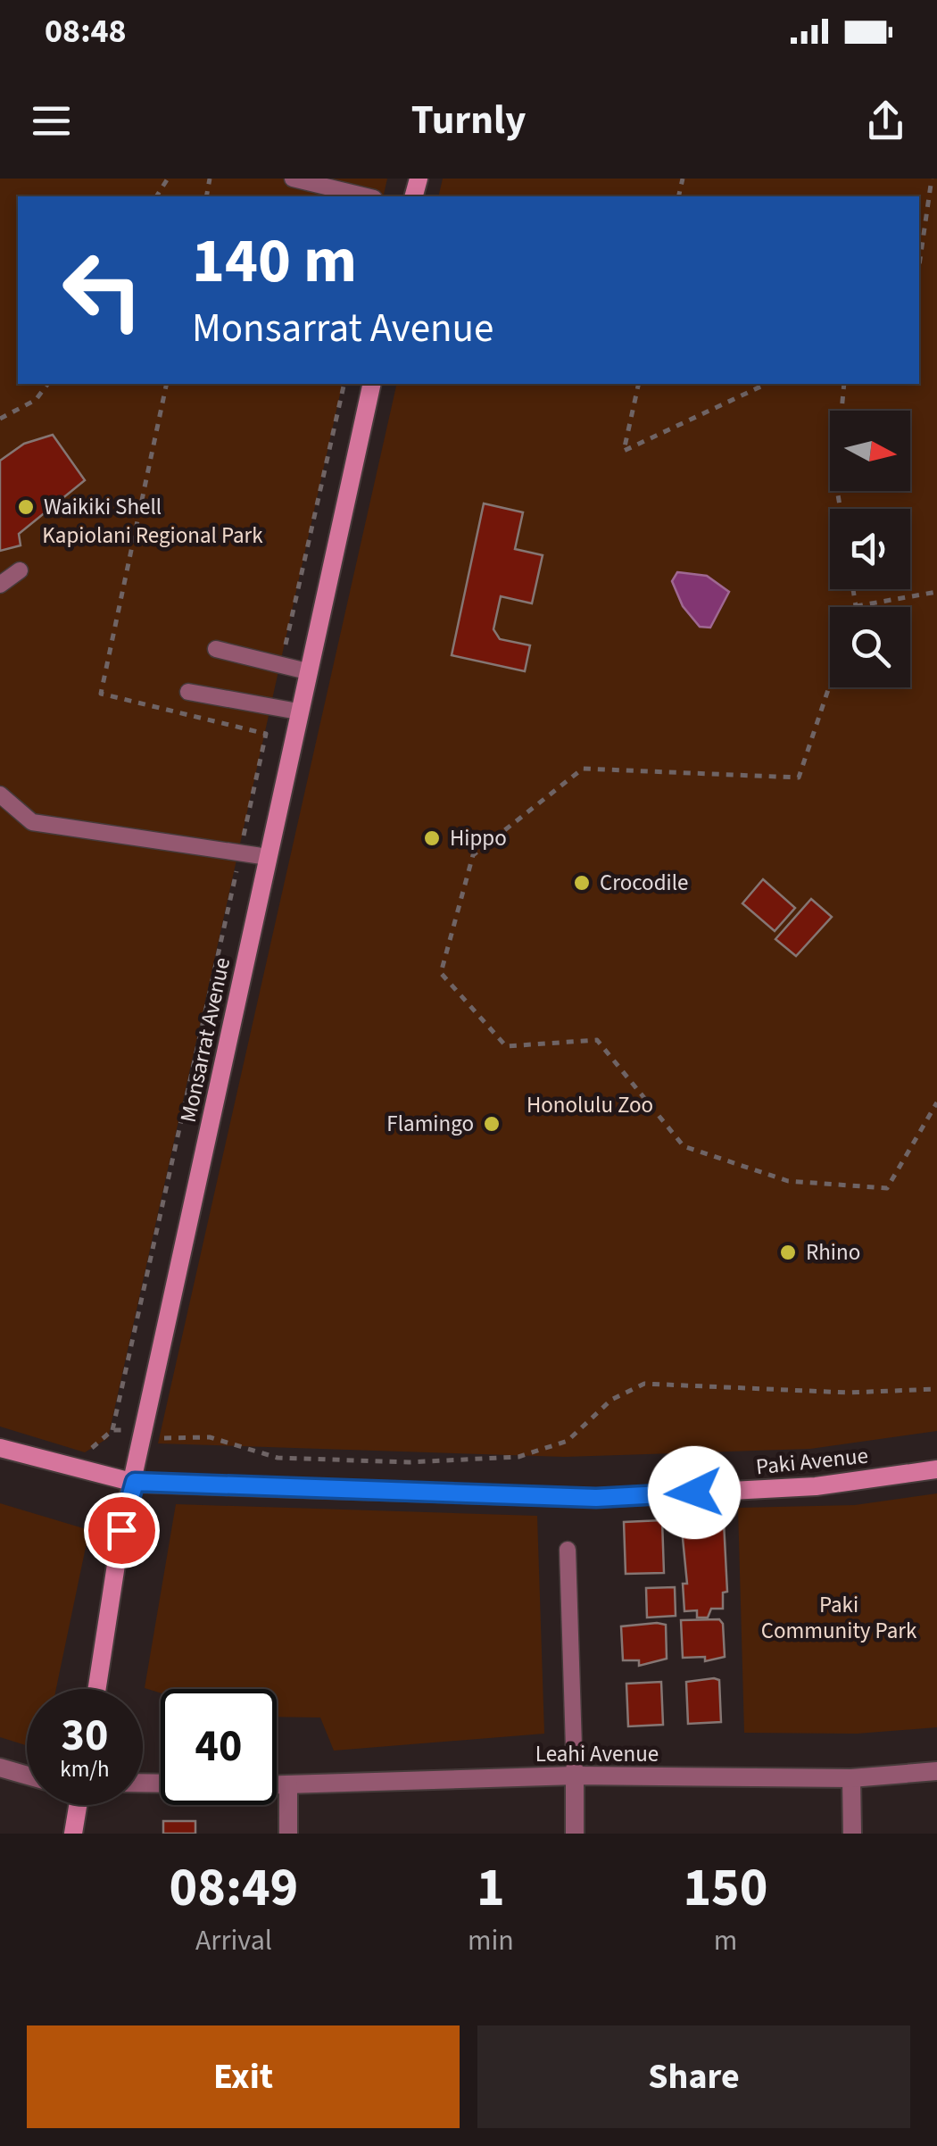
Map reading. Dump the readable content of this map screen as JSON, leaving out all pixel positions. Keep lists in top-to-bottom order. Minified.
{"streets":{"street":["Monsarrat Avenue","Paki Avenue","Leahi Avenue"]},"crossings":[["Monsarrat Avenue","Paki Avenue"]],"parks":["Kapiolani Regional Park","Honolulu Zoo","Paki Community Park"],"places":["Waikiki Shell","Hippo","Crocodile","Flamingo","Rhino"],"north":"right","page":{"status":"08:48","header":"Turnly","turn":["140 m","Monsarrat Avenue"],"speed":"30 km/h","limit":"40","eta":["08:49","Arrival","1","min","150","m"],"buttons":["Exit","Share"]}}
